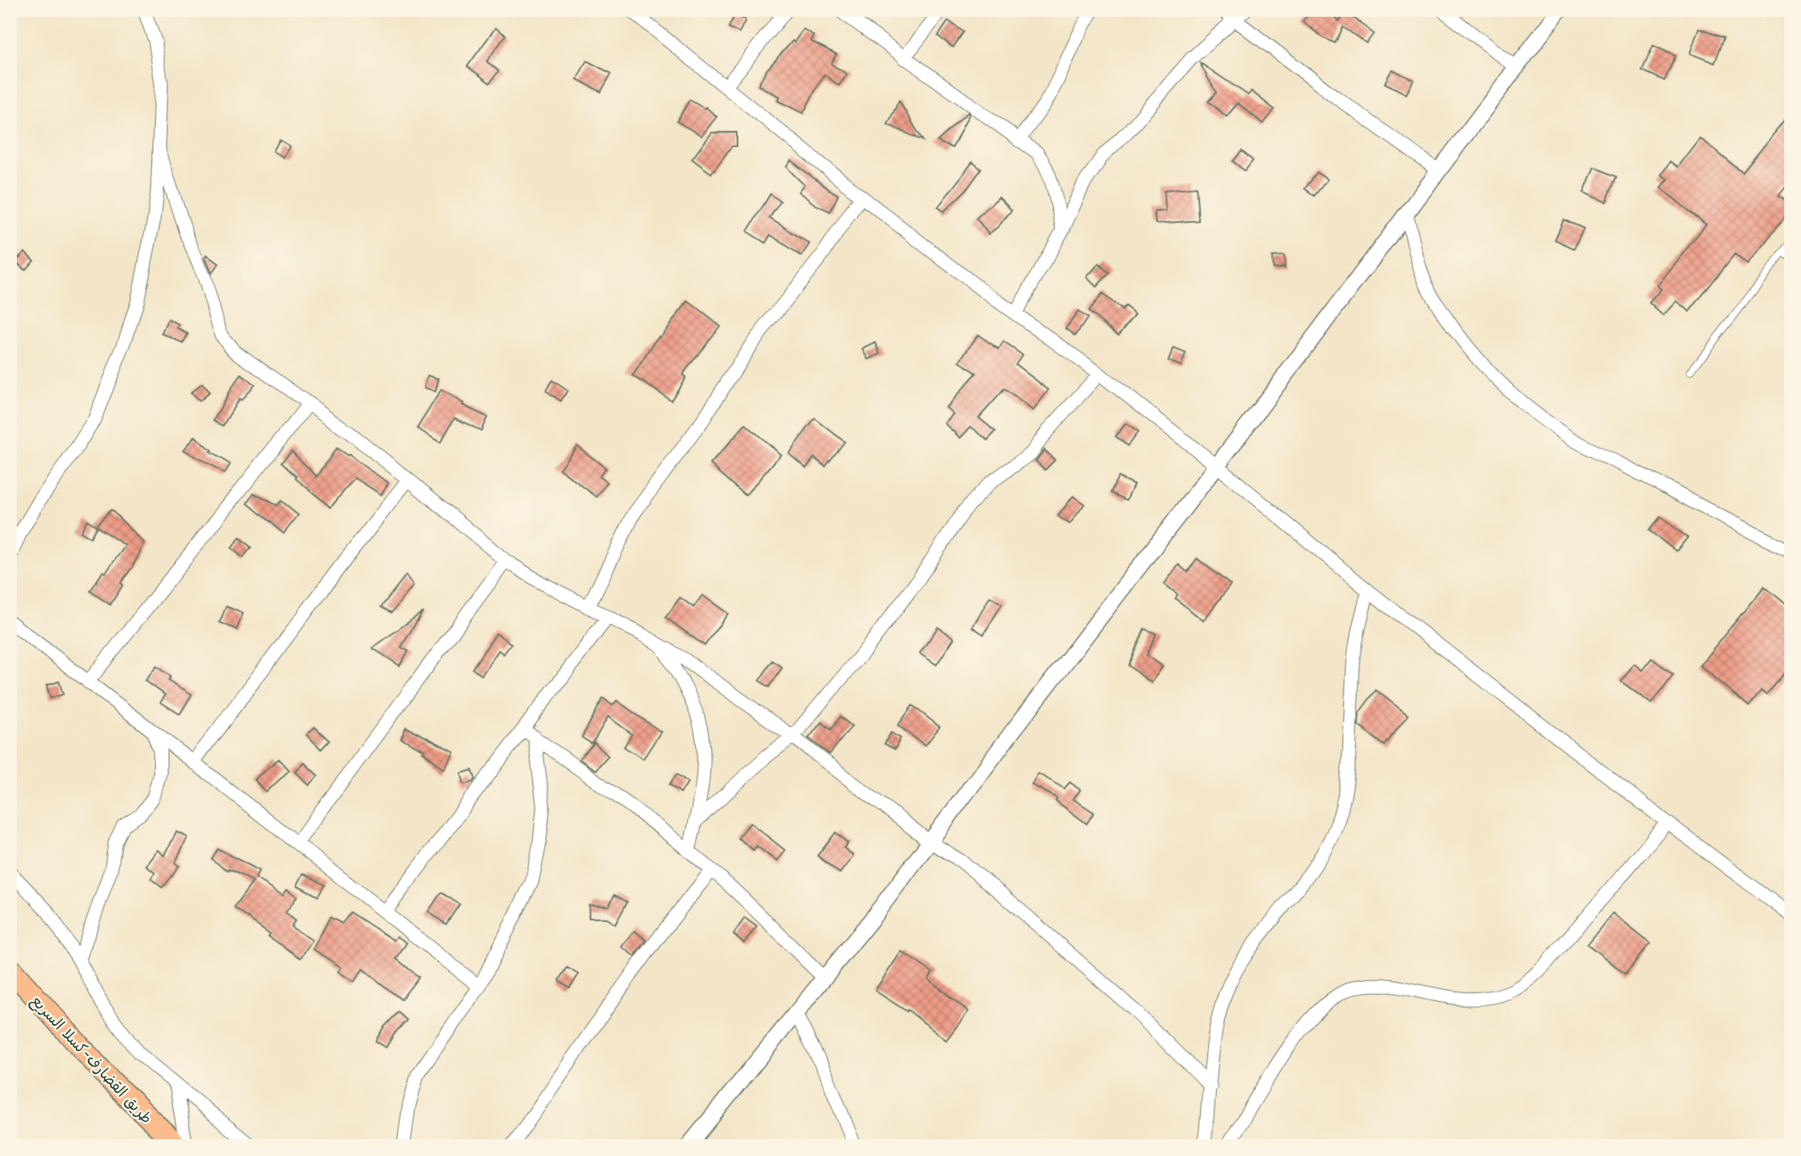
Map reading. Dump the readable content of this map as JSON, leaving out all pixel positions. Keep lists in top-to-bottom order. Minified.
{"streets":{"highway":["طريق القضارف-كسلا السريع"]}}
